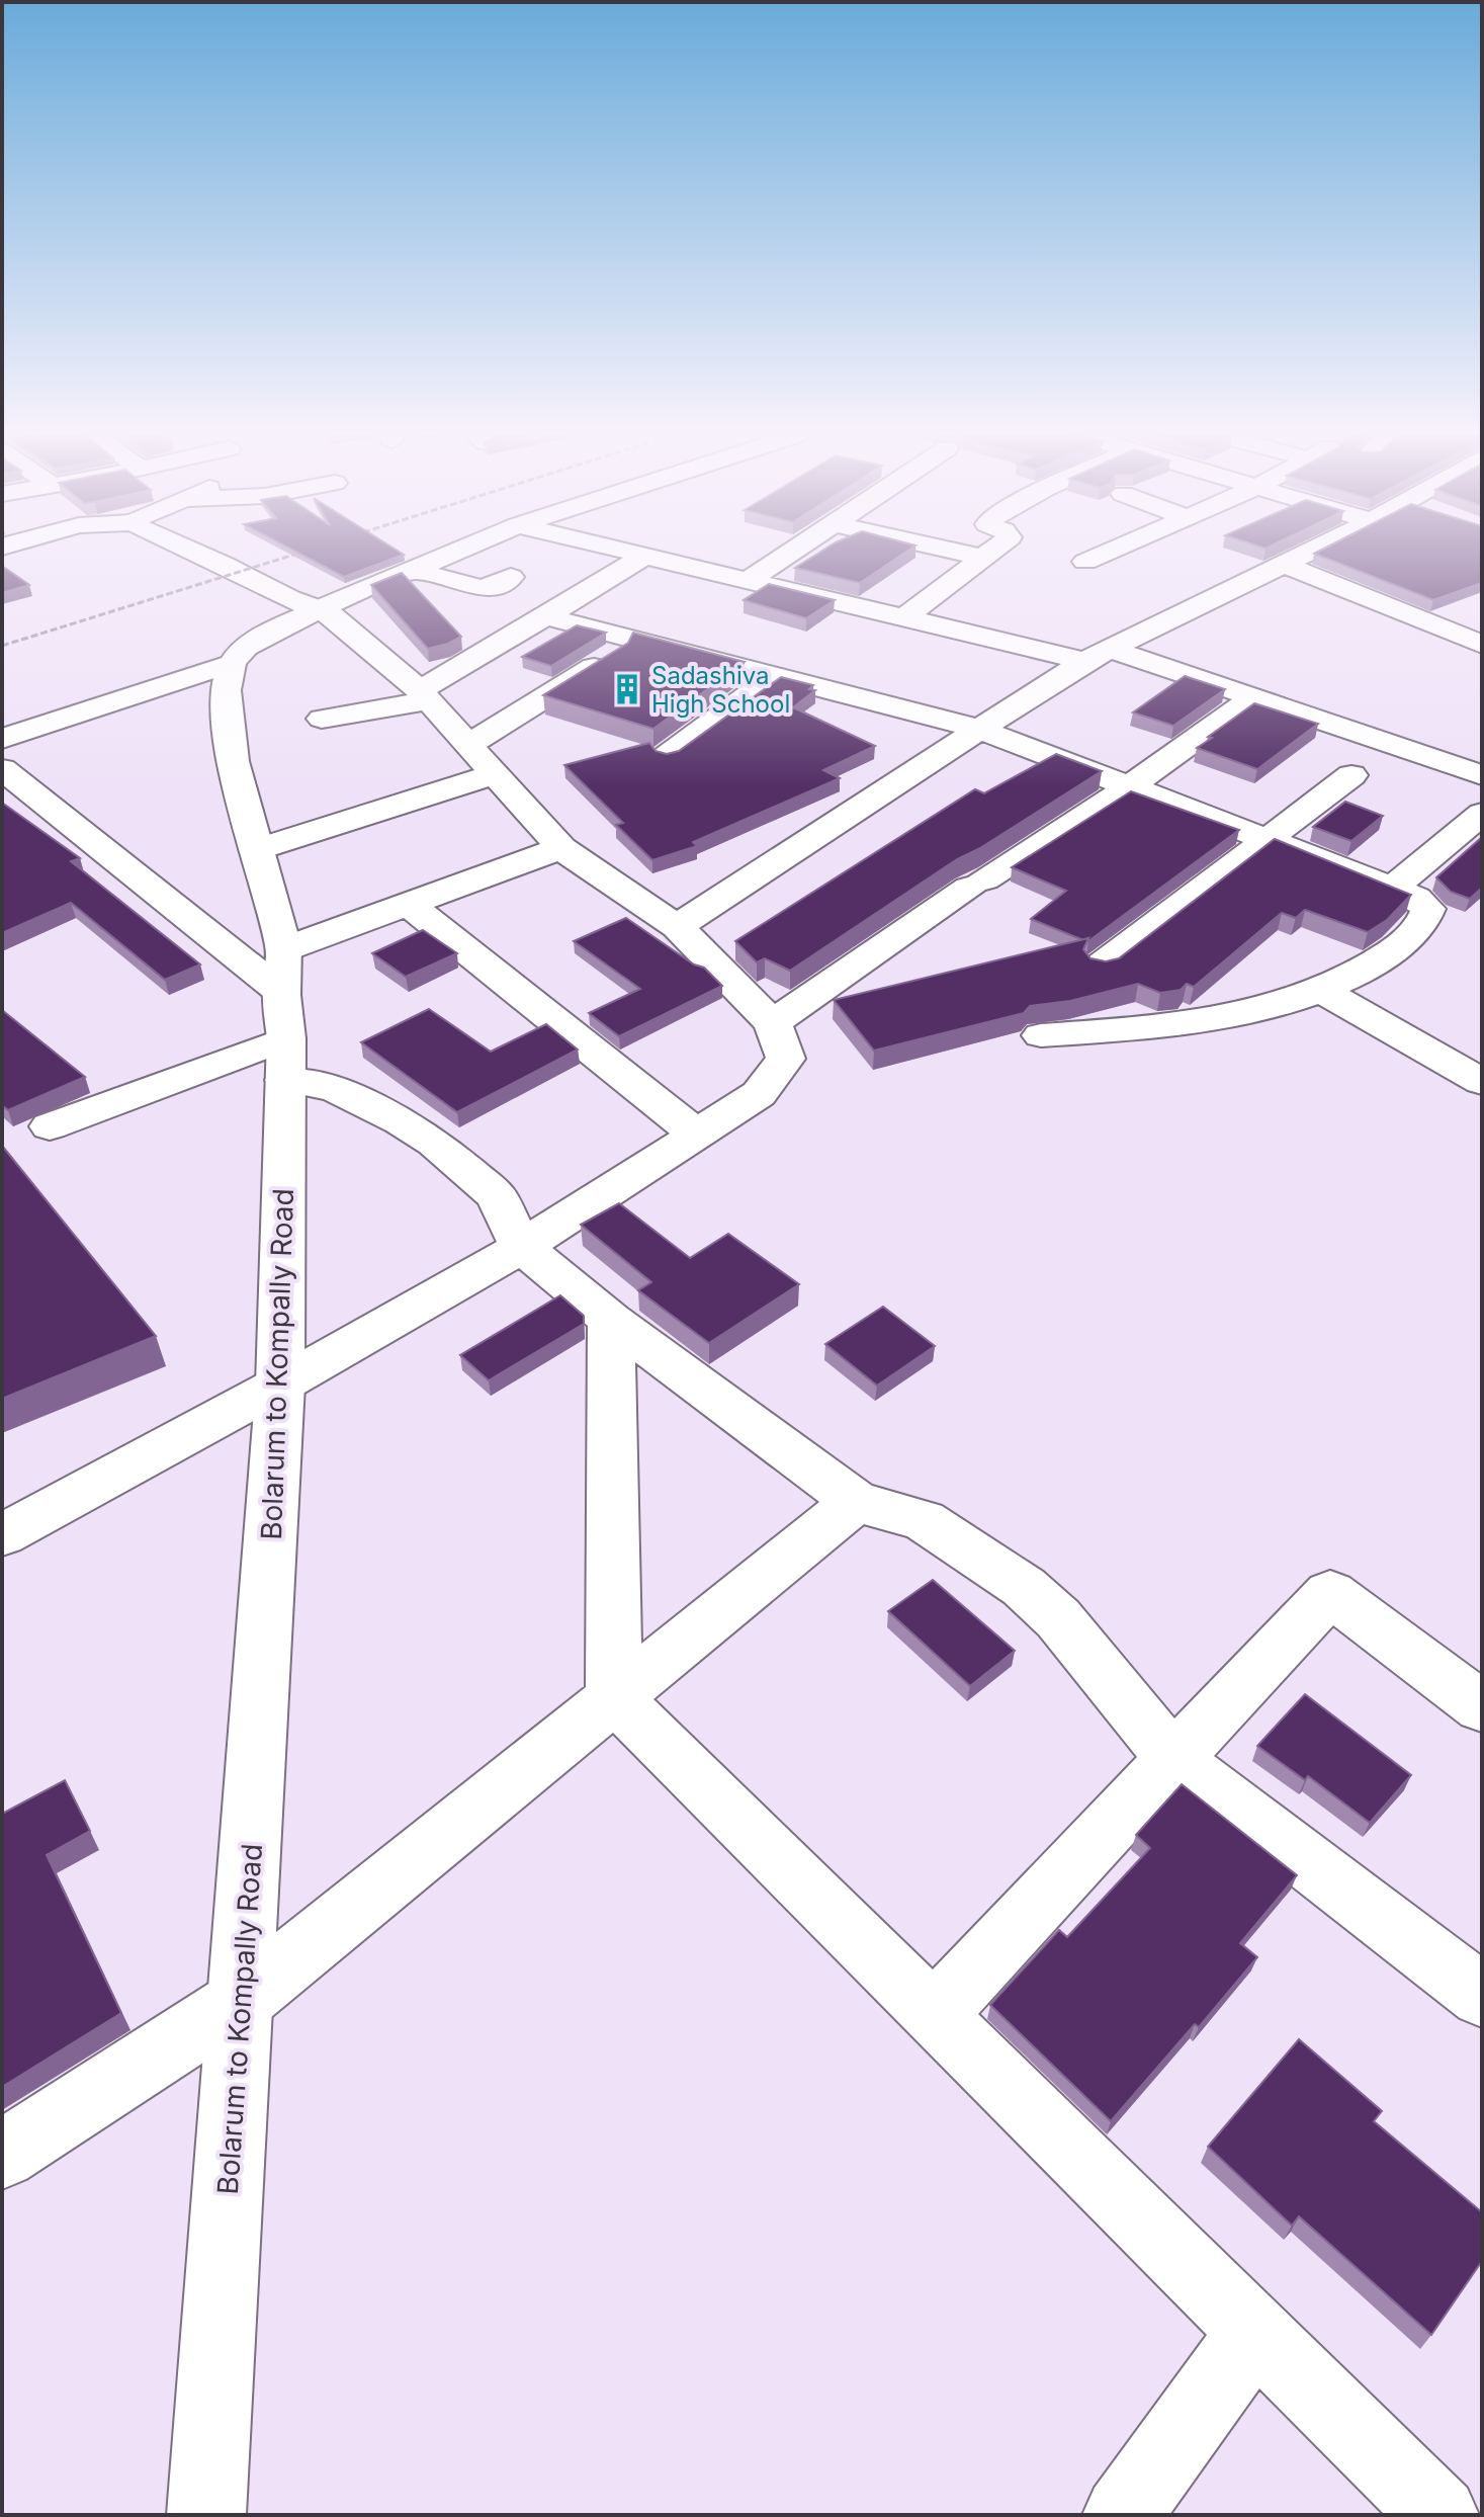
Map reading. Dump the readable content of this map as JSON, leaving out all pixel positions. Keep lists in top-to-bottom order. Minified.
{"streets":{"street":["Bolarum to Kompally Road"]},"places":{"building":["Sadashiva High School"]}}
